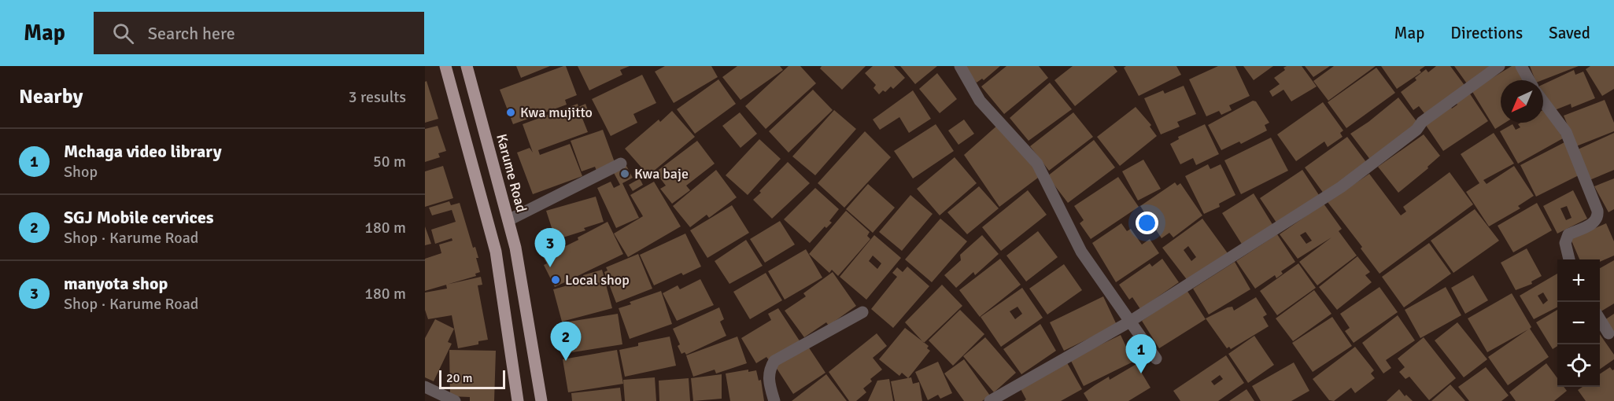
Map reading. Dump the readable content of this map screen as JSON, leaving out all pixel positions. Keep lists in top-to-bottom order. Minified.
{"streets":{"main road":["Karume Road"]},"places":["Kwa mujitto","Kwa baje","Local shop"],"scale_bar":"20 m","north":"bottom left","page":{"header":"Map","search":"Search here","nav":["Map","Directions","Saved"],"heading":["Nearby","3 results"],"list":[{"mark":"1","name":"Mchaga video library","note":"Shop","value":"50 m"},{"mark":"2","name":"SGJ Mobile cervices","note":"Shop · Karume Road","value":"180 m"},{"mark":"3","name":"manyota shop","note":"Shop · Karume Road","value":"180 m"}],"pins":["3","2","1"],"map_buttons":["+","−"],"scale":"20 m"}}
